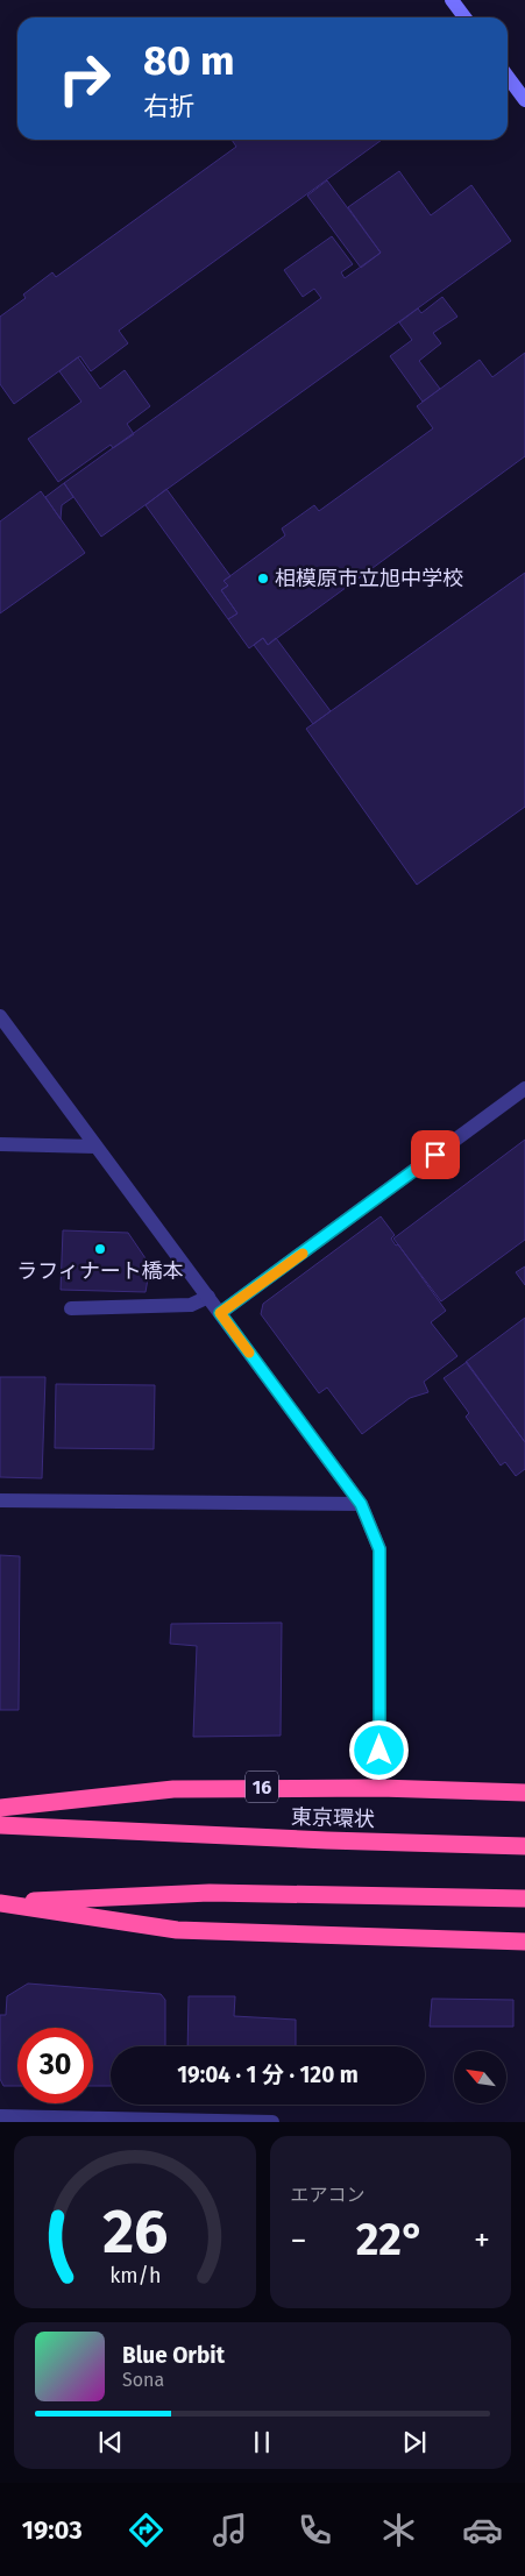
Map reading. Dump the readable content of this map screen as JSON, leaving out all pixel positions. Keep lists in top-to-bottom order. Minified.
{"streets":{"highway":["16","東京環状"]},"places":["相模原市立旭中学校","ラフィナート橋本"],"north":"top left","page":{"turn":["80 m","右折"],"limit":"30","trip":"19:04 · 1 分 · 120 m","tile":"エアコン","heat":["−","22°","+"],"song":["Blue Orbit","Sona"],"tabs":"19:03","gauge":["26","km/h"]}}
